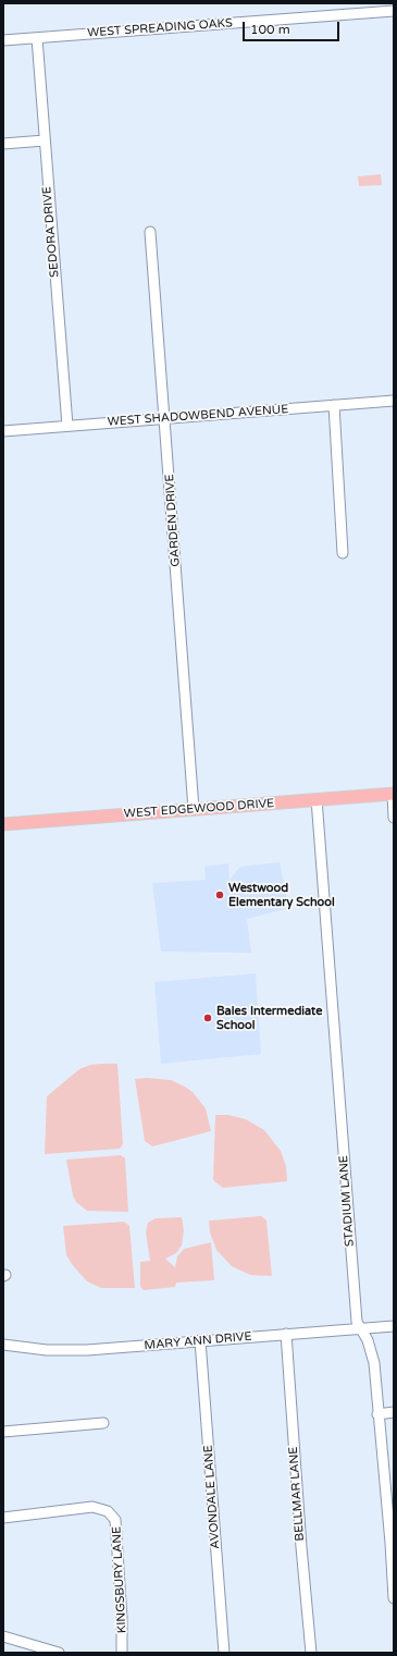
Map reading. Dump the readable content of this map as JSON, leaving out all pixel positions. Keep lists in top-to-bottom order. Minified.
{"streets":{"main road":["WEST EDGEWOOD DRIVE"],"street":["WEST SPREADING OAKS","SEDORA DRIVE","WEST SHADOWBEND AVENUE","GARDEN DRIVE","STADIUM LANE","MARY ANN DRIVE","BELLMAR LANE","AVONDALE LANE","KINGSBURY LANE"]},"crossings":[["WEST SPREADING OAKS","SEDORA DRIVE"],["SEDORA DRIVE","WEST SHADOWBEND AVENUE"],["WEST SHADOWBEND AVENUE","GARDEN DRIVE"],["GARDEN DRIVE","WEST EDGEWOOD DRIVE"],["WEST EDGEWOOD DRIVE","STADIUM LANE"],["STADIUM LANE","MARY ANN DRIVE"],["MARY ANN DRIVE","BELLMAR LANE"],["MARY ANN DRIVE","AVONDALE LANE"]],"places":["Westwood Elementary School","Bales Intermediate School"],"scale_bar":"100 m"}
